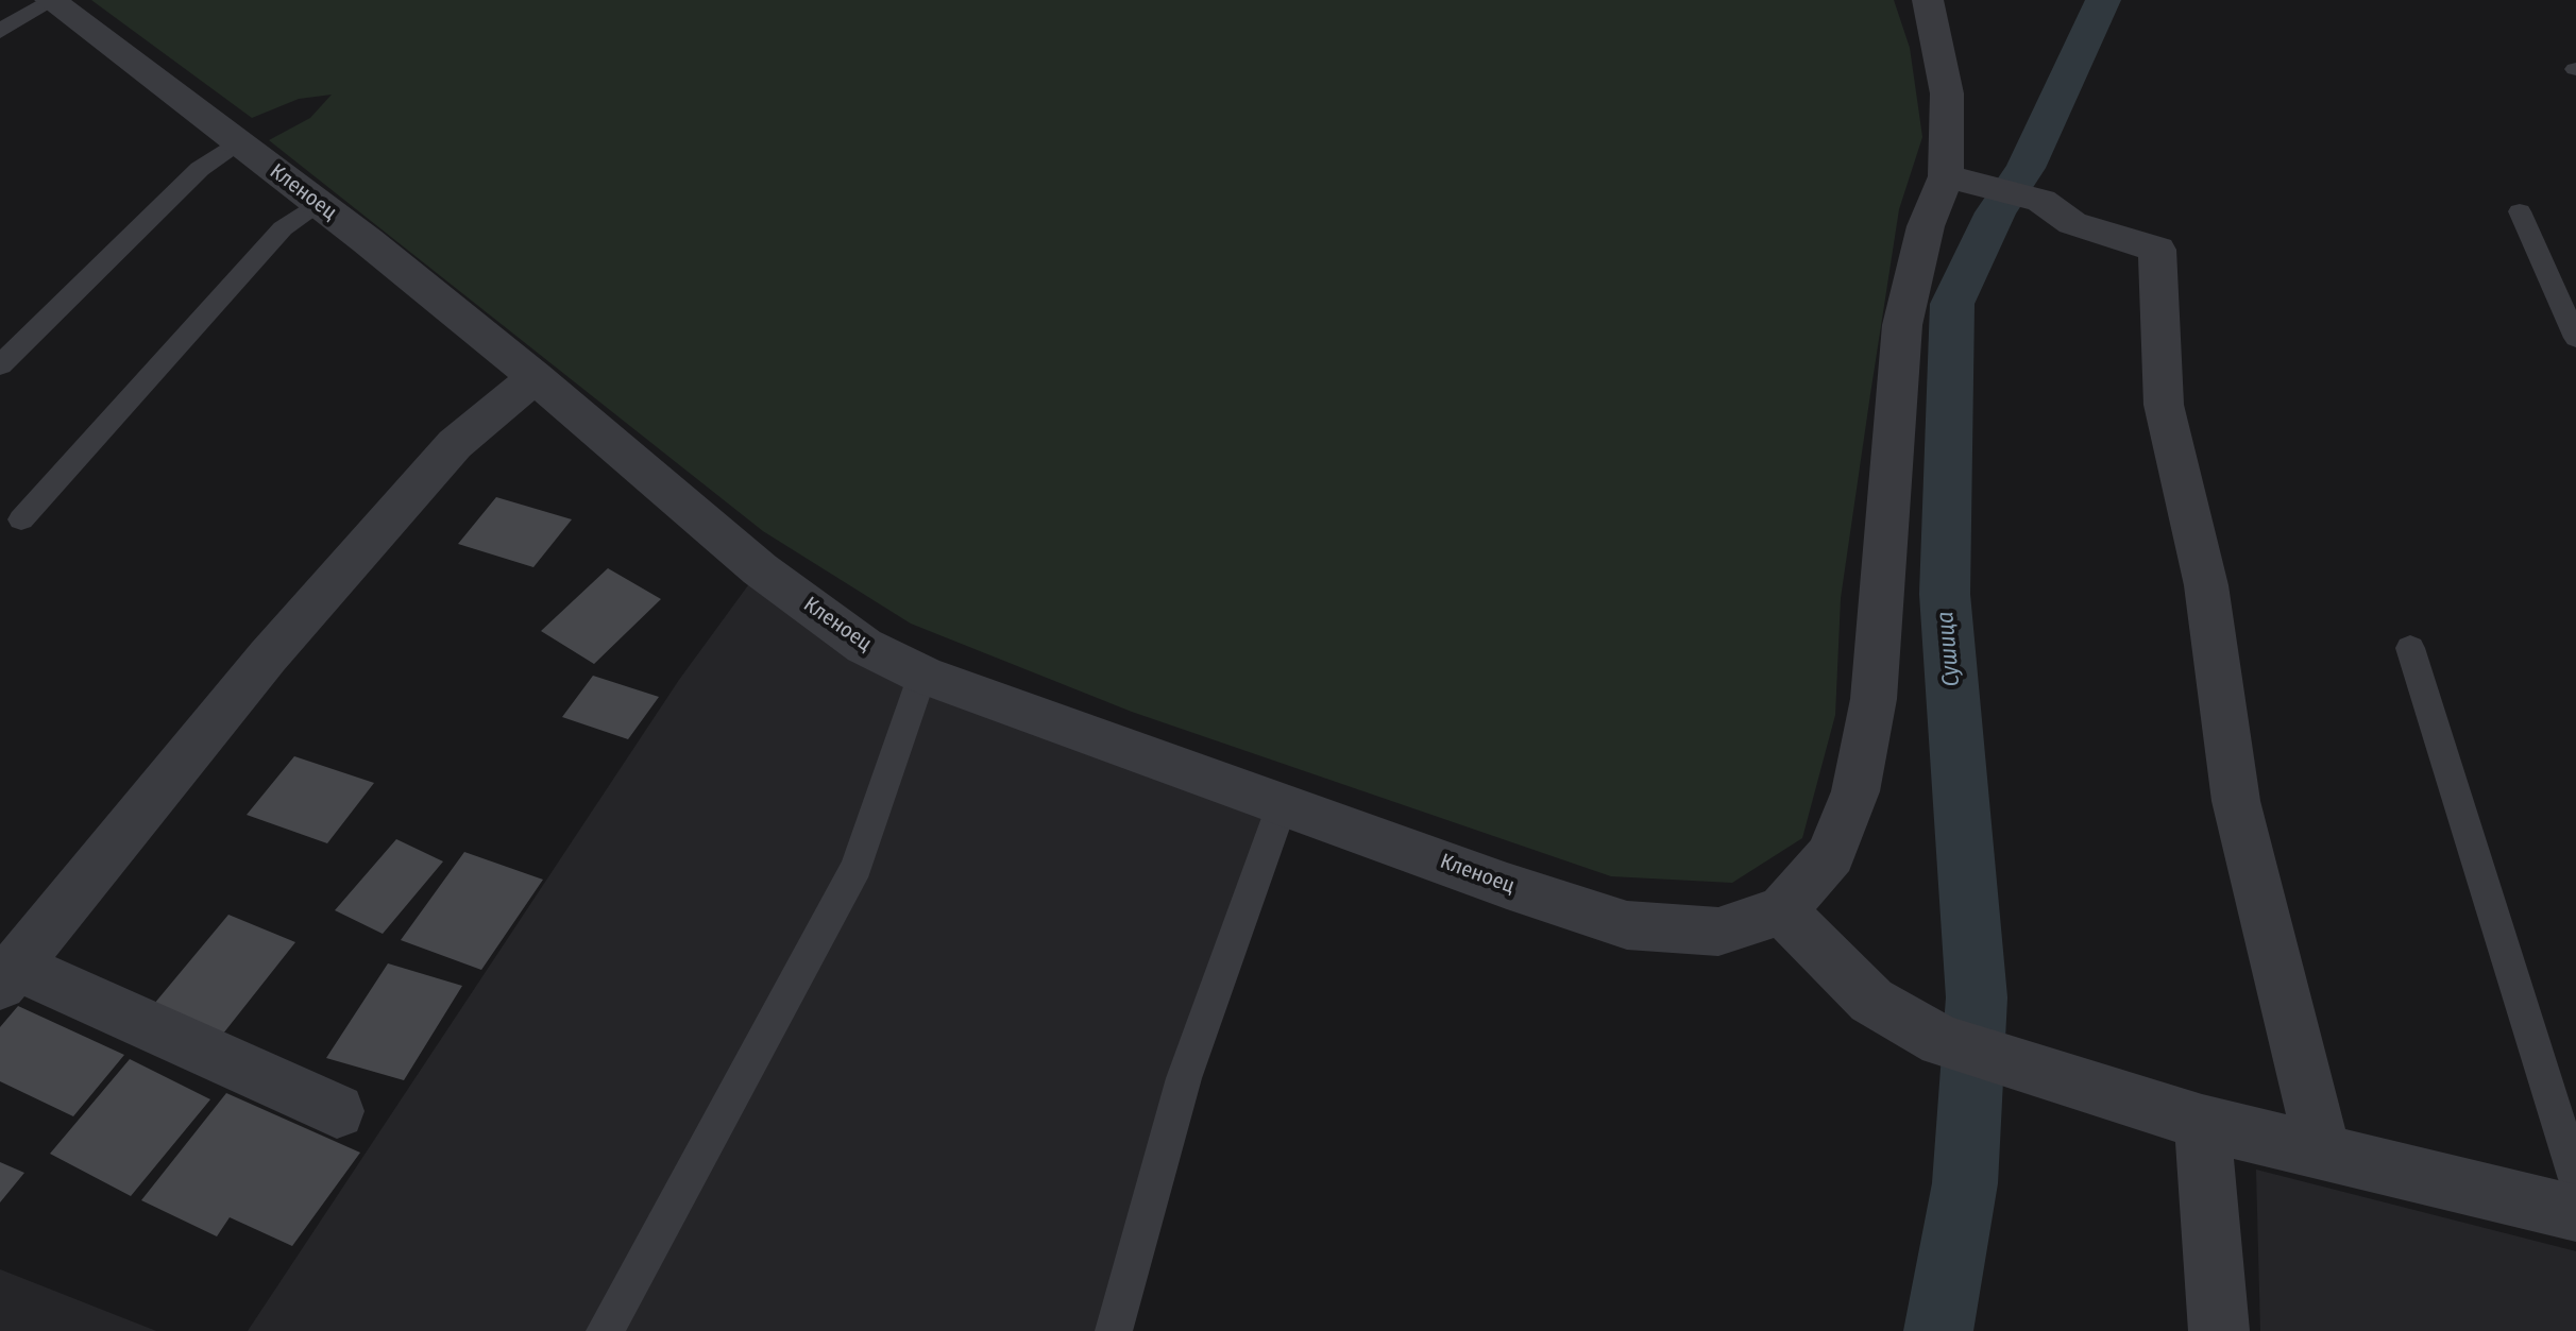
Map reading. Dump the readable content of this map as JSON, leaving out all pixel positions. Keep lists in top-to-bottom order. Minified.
{"streets":{"street":["Кленоец"]},"water":["Сушица"]}
